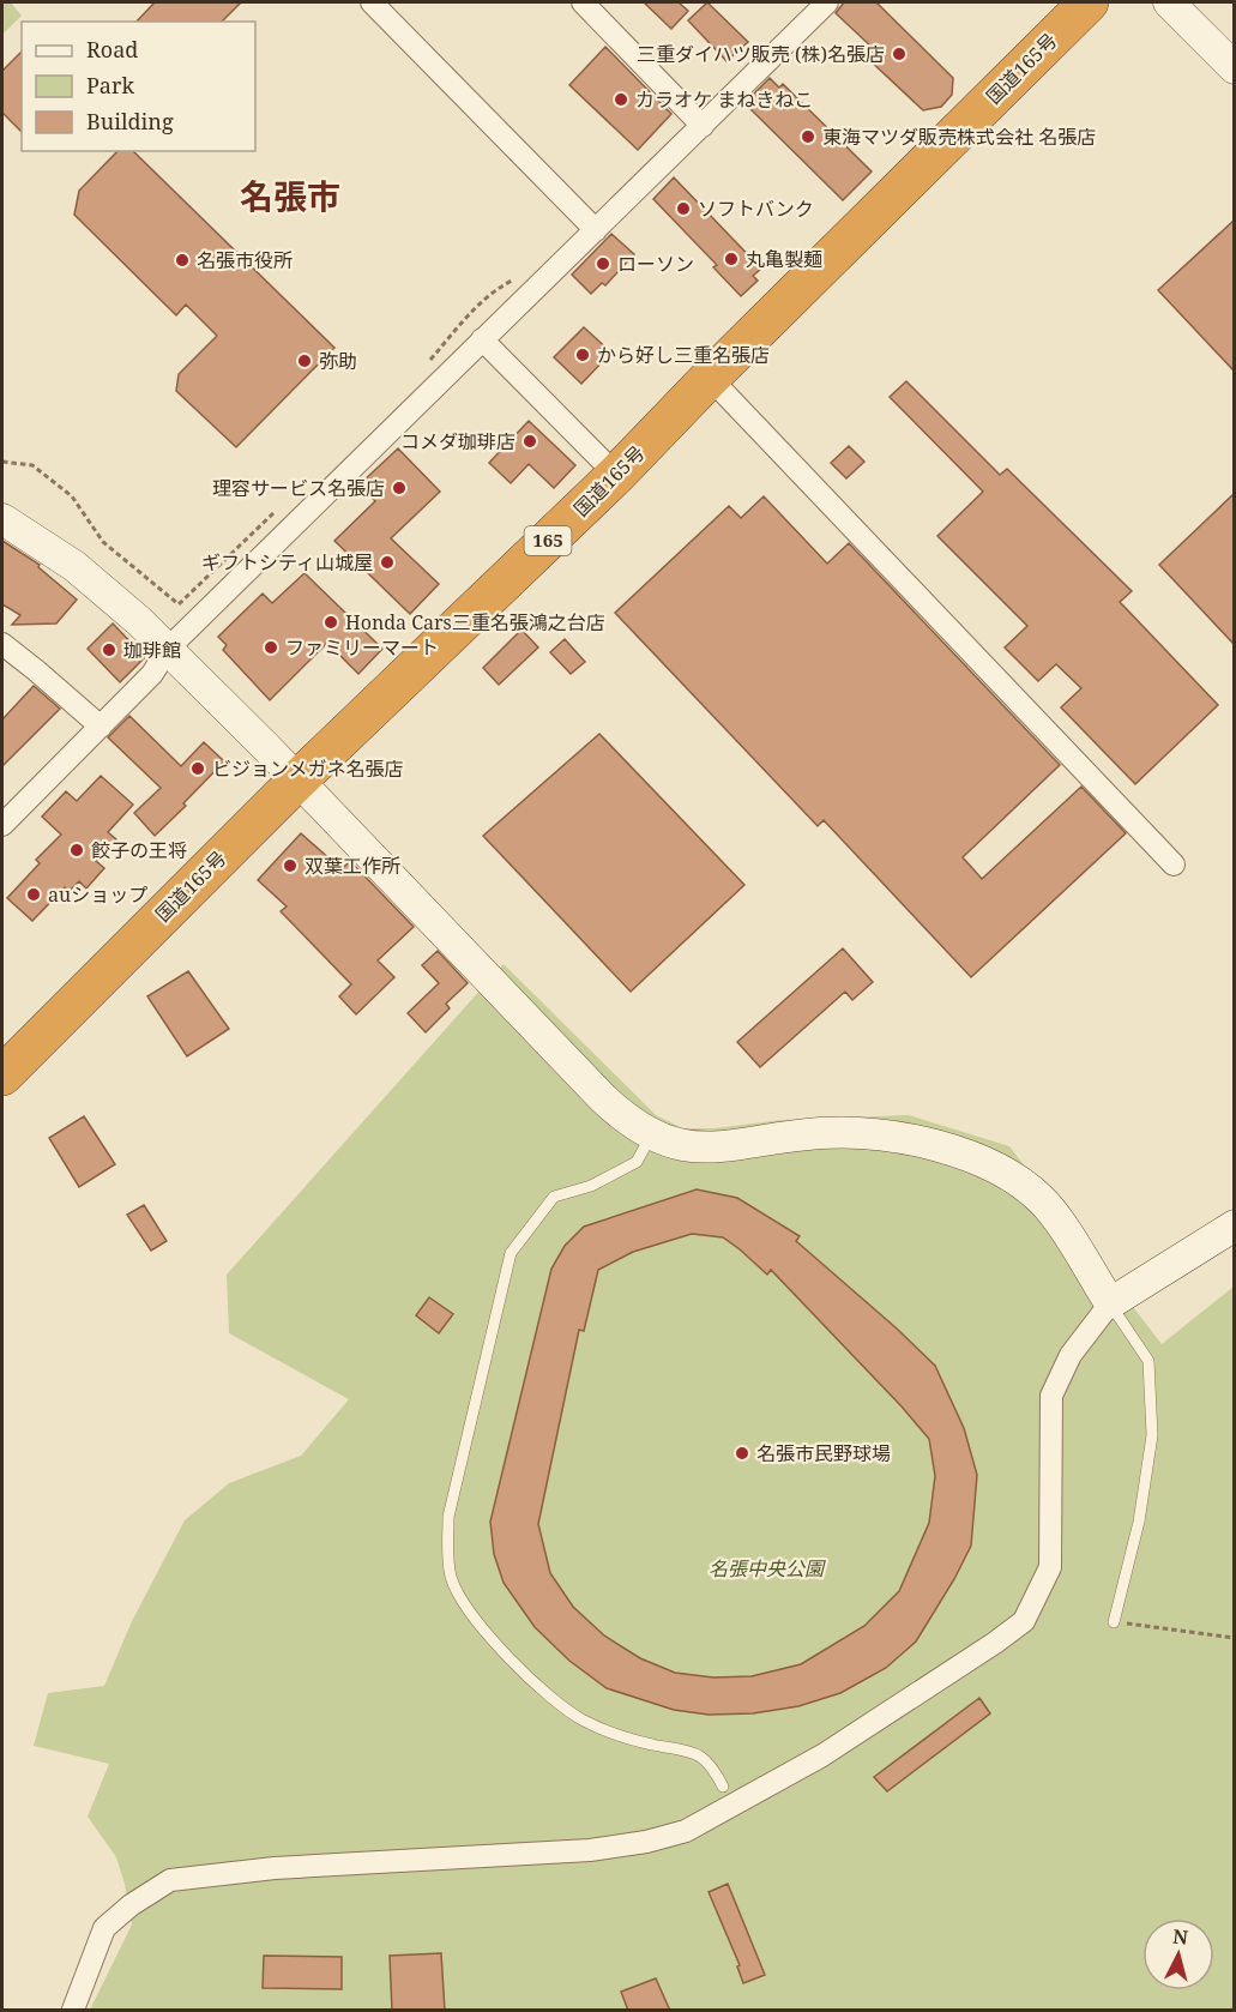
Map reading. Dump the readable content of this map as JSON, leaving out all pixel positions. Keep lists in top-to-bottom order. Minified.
{"streets":{"highway":["国道165号","165"]},"districts":["名張市"],"parks":["名張中央公園"],"places":["三重ダイハツ販売 (株)名張店","カラオケ まねきねこ","東海マツダ販売株式会社 名張店","ソフトバンク","丸亀製麺","名張市役所","ローソン","から好し三重名張店","弥助","コメダ珈琲店","理容サービス名張店","ギフトシティ山城屋","Honda Cars三重名張鴻之台店","ファミリーマート","珈琲館","ビジョンメガネ名張店","餃子の王将","双葉工作所","auショップ","名張市民野球場"],"legend":["Road","Park","Building"],"north":"top"}
